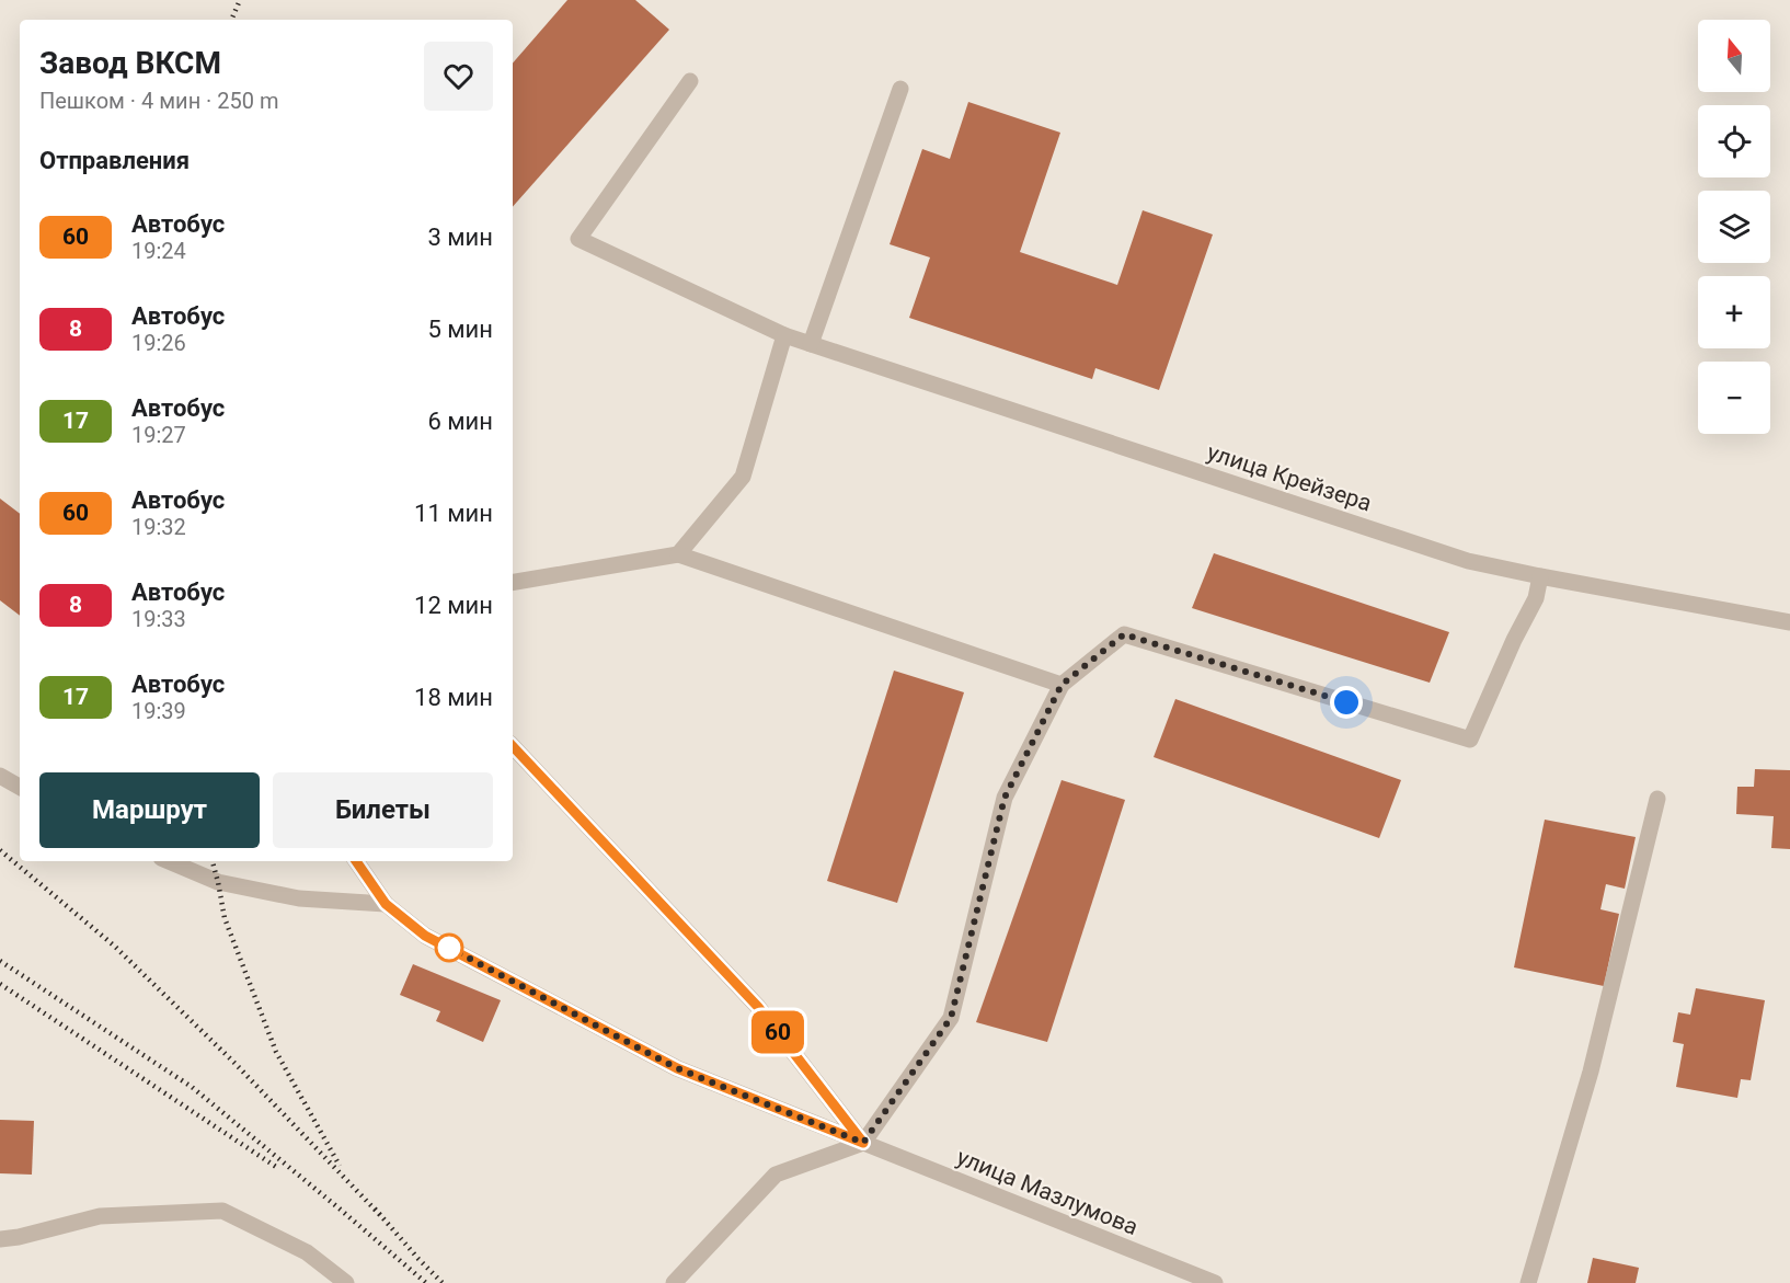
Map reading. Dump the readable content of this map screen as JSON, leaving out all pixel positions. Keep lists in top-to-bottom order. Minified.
{"streets":{"street":["улица Крейзера","улица Мазлумова"]},"lines":["bus line 60"],"north":"top","page":{"on_map":"60","map_buttons":["+","−"],"heading":[["Завод ВКСМ","Пешком · 4 мин · 250 m"],"Отправления"],"list":[{"mark":"60","name":"Автобус","note":"19:24","value":"3 мин"},{"mark":"8","name":"Автобус","note":"19:26","value":"5 мин"},{"mark":"17","name":"Автобус","note":"19:27","value":"6 мин"},{"mark":"60","name":"Автобус","note":"19:32","value":"11 мин"},{"mark":"8","name":"Автобус","note":"19:33","value":"12 мин"},{"mark":"17","name":"Автобус","note":"19:39","value":"18 мин"}],"buttons":["Маршрут","Билеты"]}}
